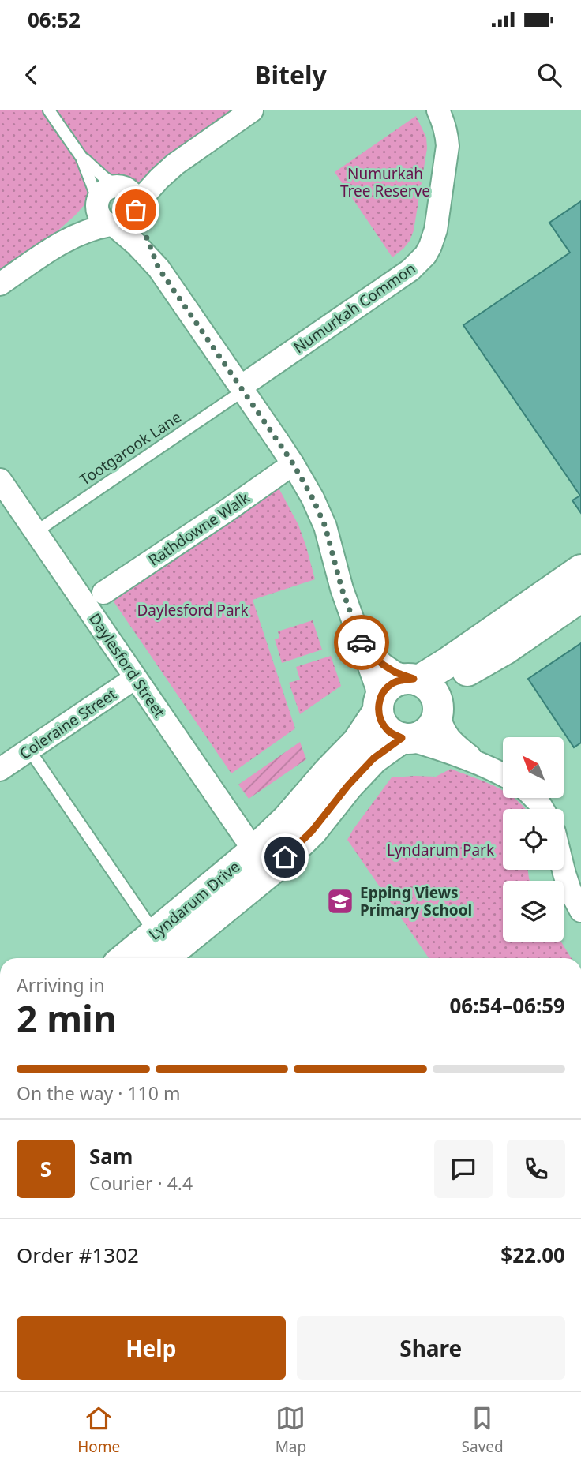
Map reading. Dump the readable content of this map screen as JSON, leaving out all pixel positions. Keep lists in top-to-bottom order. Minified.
{"streets":{"street":["Numurkah Common","Rathdowne Walk","Daylesford Street","Coleraine Street","Lyndarum Drive"],"lane":["Tootgarook Lane"]},"crossings":[["Numurkah Common","Tootgarook Lane"],["Tootgarook Lane","Daylesford Street"],["Daylesford Street","Coleraine Street"],["Daylesford Street","Lyndarum Drive"]],"parks":["Numurkah Tree Reserve","Daylesford Park","Lyndarum Park"],"places":{"school or university":["Epping Views Primary School"]},"north":"top left","page":{"status":"06:52","header":"Bitely","heading":["2 min","Arriving in","06:54–06:59"],"panel":["Sam","Courier · 4.4","Order #1302","$22.00"],"bar":"On the way · 110 m","round":"S","buttons":["Help","Share"],"tabs":["Home","Map","Saved"]}}
